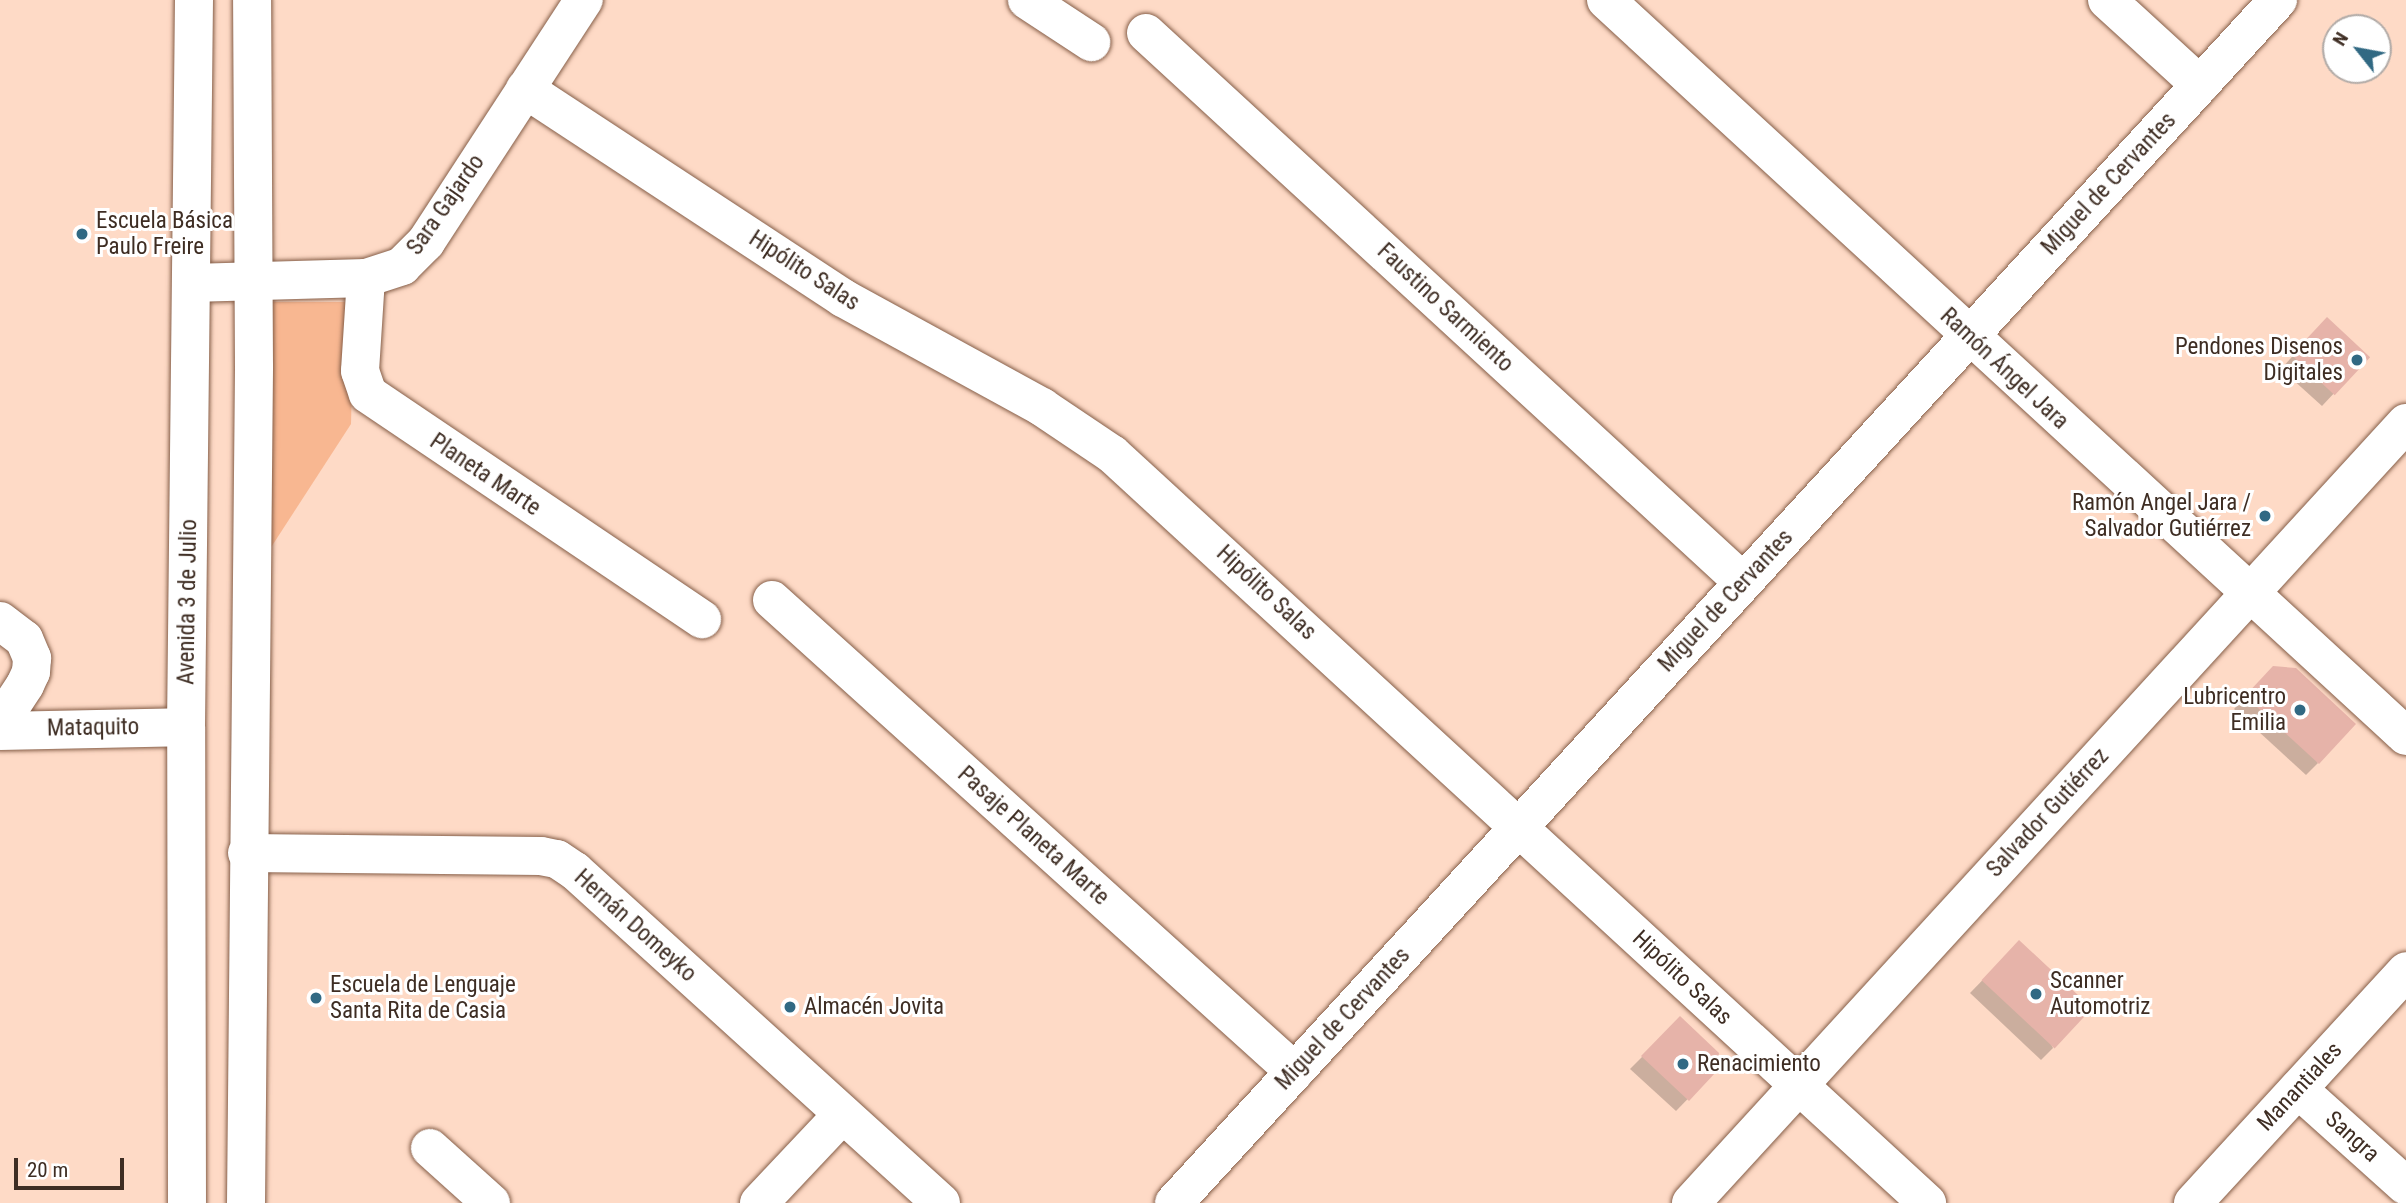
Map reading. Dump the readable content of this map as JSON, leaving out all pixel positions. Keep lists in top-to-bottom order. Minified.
{"streets":{"street":["Miguel de Cervantes","Sara Gajardo","Hipólito Salas","Faustino Sarmiento","Ramón Ángel Jara","Planeta Marte","Avenida 3 de Julio","Mataquito","Salvador Gutiérrez","Pasaje Planeta Marte","Hernán Domeyko","Manantiales","Sangra"]},"crossings":[["Miguel de Cervantes","Hipólito Salas"],["Miguel de Cervantes","Faustino Sarmiento"],["Miguel de Cervantes","Ramón Ángel Jara"],["Miguel de Cervantes","Pasaje Planeta Marte"],["Sara Gajardo","Hipólito Salas"],["Sara Gajardo","Planeta Marte"],["Sara Gajardo","Avenida 3 de Julio"],["Hipólito Salas","Salvador Gutiérrez"],["Ramón Ángel Jara","Salvador Gutiérrez"],["Avenida 3 de Julio","Mataquito"],["Manantiales","Sangra"]],"places":["Escuela Básica Paulo Freire","Pendones Disenos Digitales","Ramón Angel Jara / Salvador Gutiérrez","Lubricentro Emilia","Scanner Automotriz","Escuela de Lenguaje Santa Rita de Casia","Almacén Jovita","Renacimiento"],"scale_bar":"20 m","north":"top left"}
